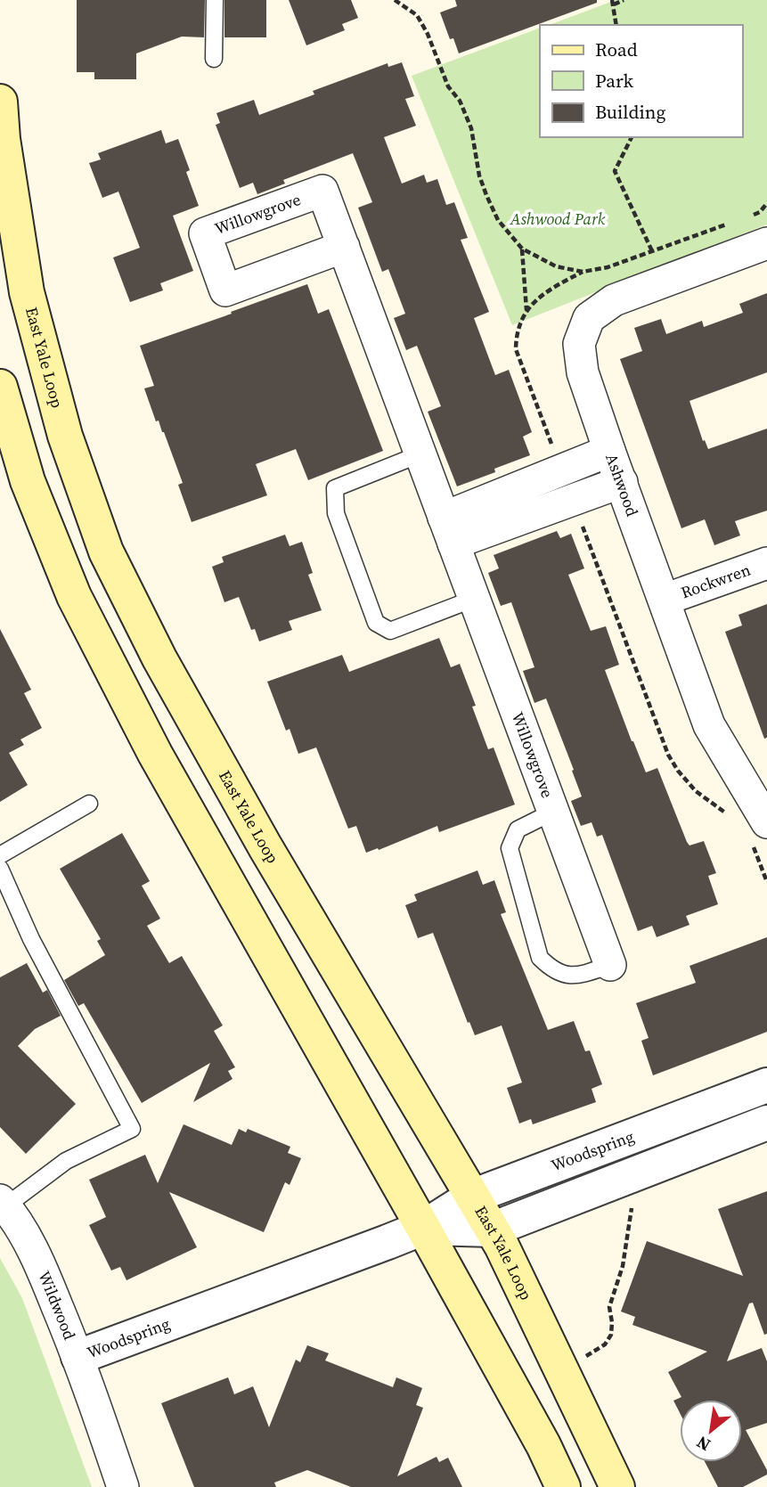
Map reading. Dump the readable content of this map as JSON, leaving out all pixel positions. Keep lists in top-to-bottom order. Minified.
{"streets":{"main road":["East Yale Loop"],"street":["Willowgrove","Ashwood","Rockwren","Woodspring","Wildwood"]},"crossings":[["East Yale Loop","Woodspring"],["Ashwood","Rockwren"],["Woodspring","Wildwood"]],"parks":["Ashwood Park"],"legend":["Road","Park","Building"],"north":"bottom left"}
